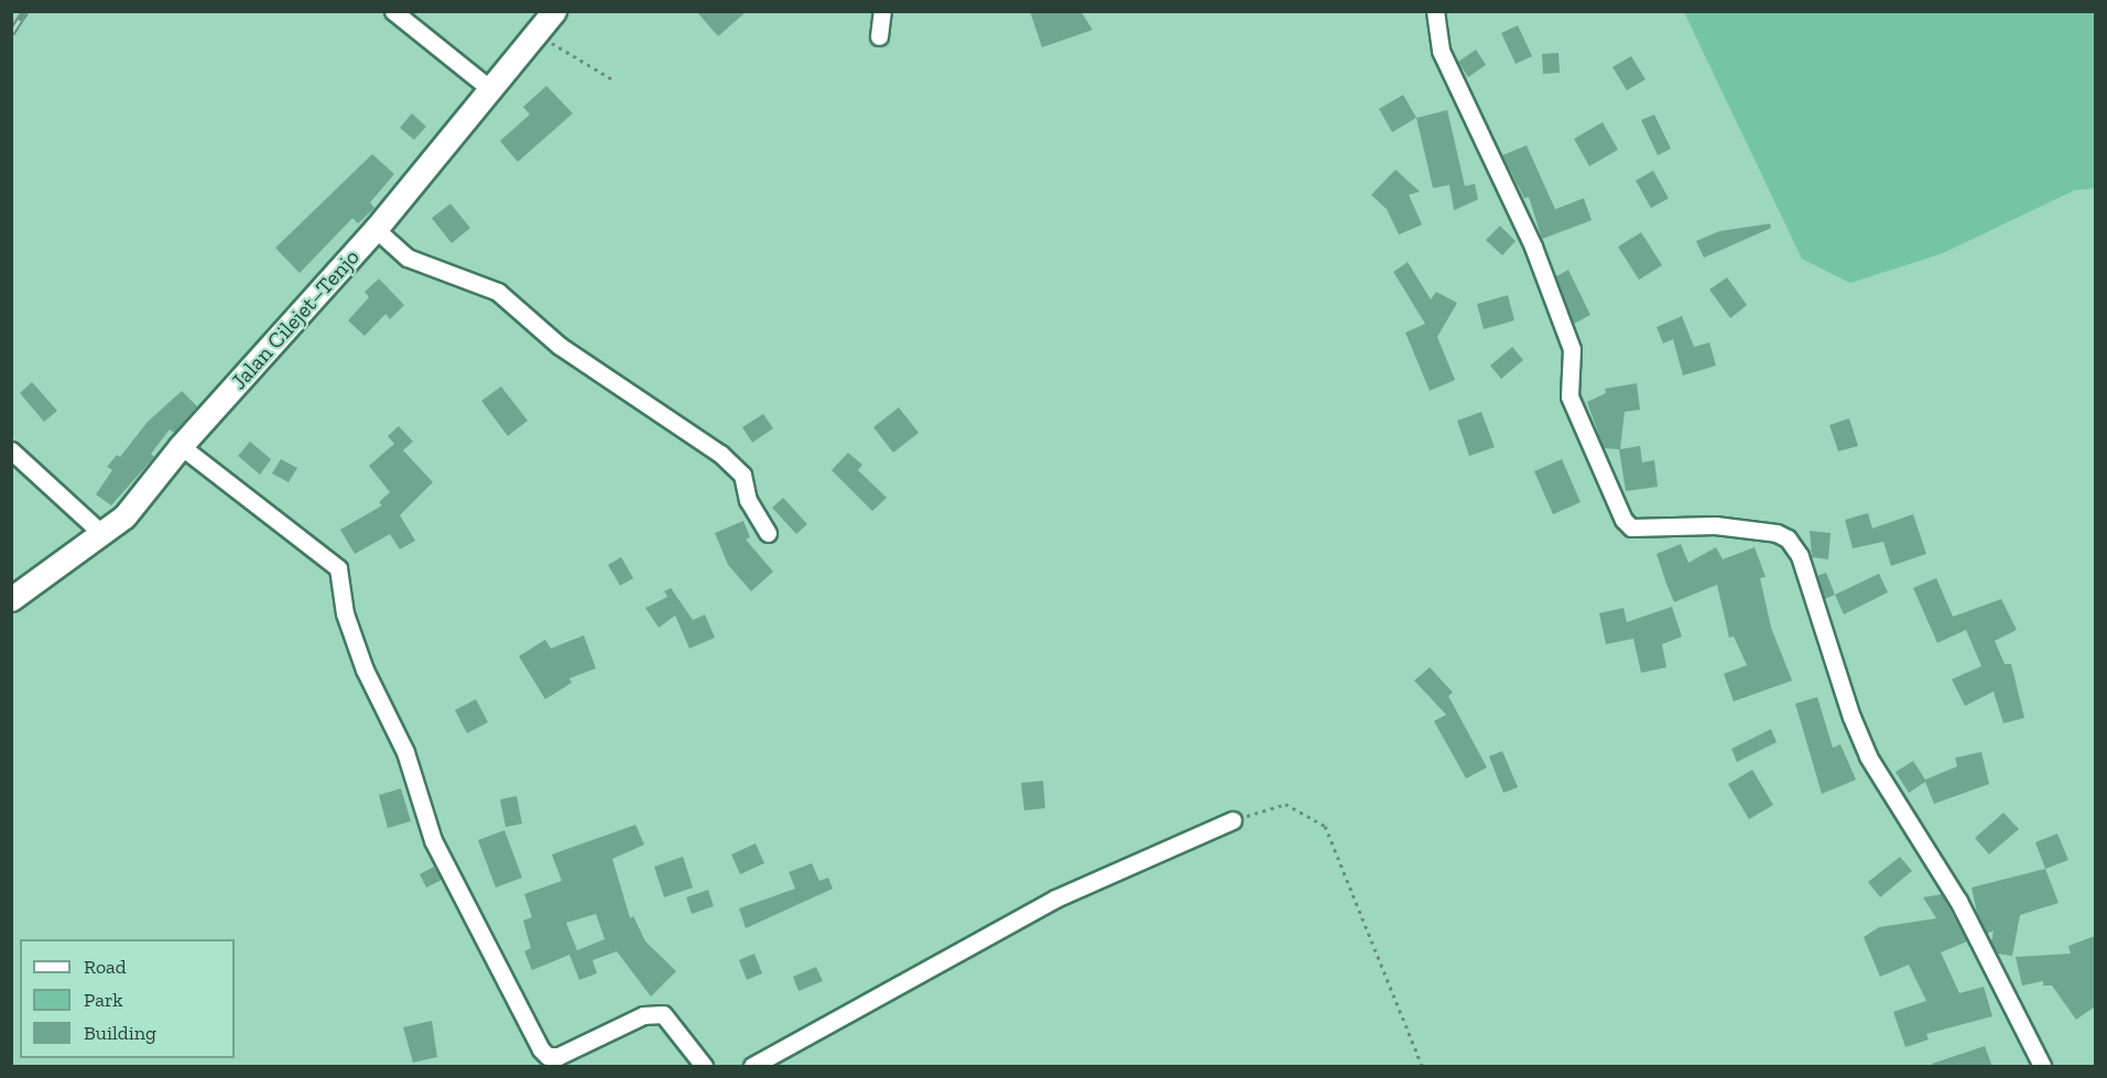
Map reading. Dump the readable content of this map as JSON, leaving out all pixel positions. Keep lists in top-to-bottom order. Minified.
{"streets":{"main road":["Jalan Cilejet–Tenjo"]},"legend":["Road","Park","Building"]}
